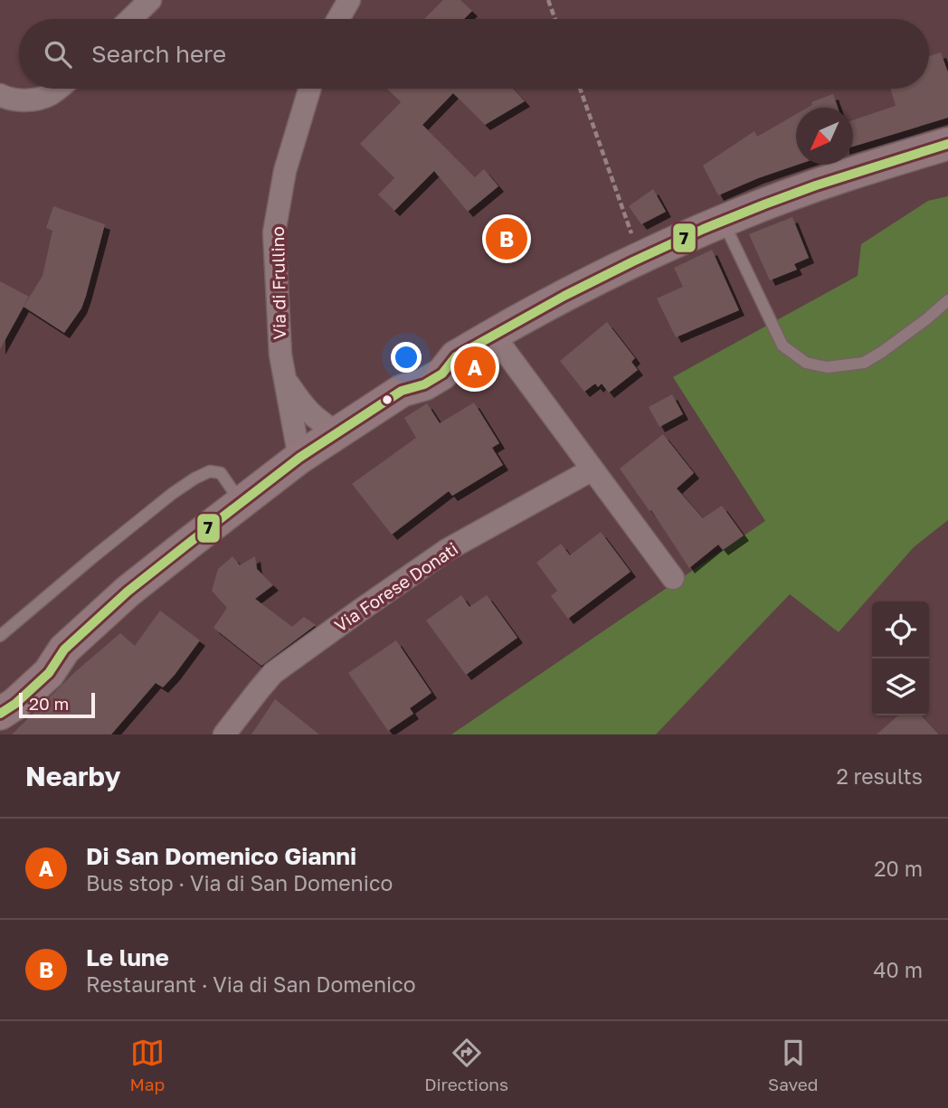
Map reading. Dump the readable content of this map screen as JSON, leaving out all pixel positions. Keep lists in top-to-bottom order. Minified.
{"streets":{"street":["Via di Frullino","Via Forese Donati"]},"lines":["transit line 7"],"scale_bar":"20 m","north":"bottom left","page":{"search":"Search here","pins":["B","A"],"scale":"20 m","heading":["Nearby","2 results"],"list":[{"mark":"A","name":"Di San Domenico Gianni","note":"Bus stop · Via di San Domenico","value":"20 m"},{"mark":"B","name":"Le lune","note":"Restaurant · Via di San Domenico","value":"40 m"}],"nav":["Map","Directions","Saved"]}}
